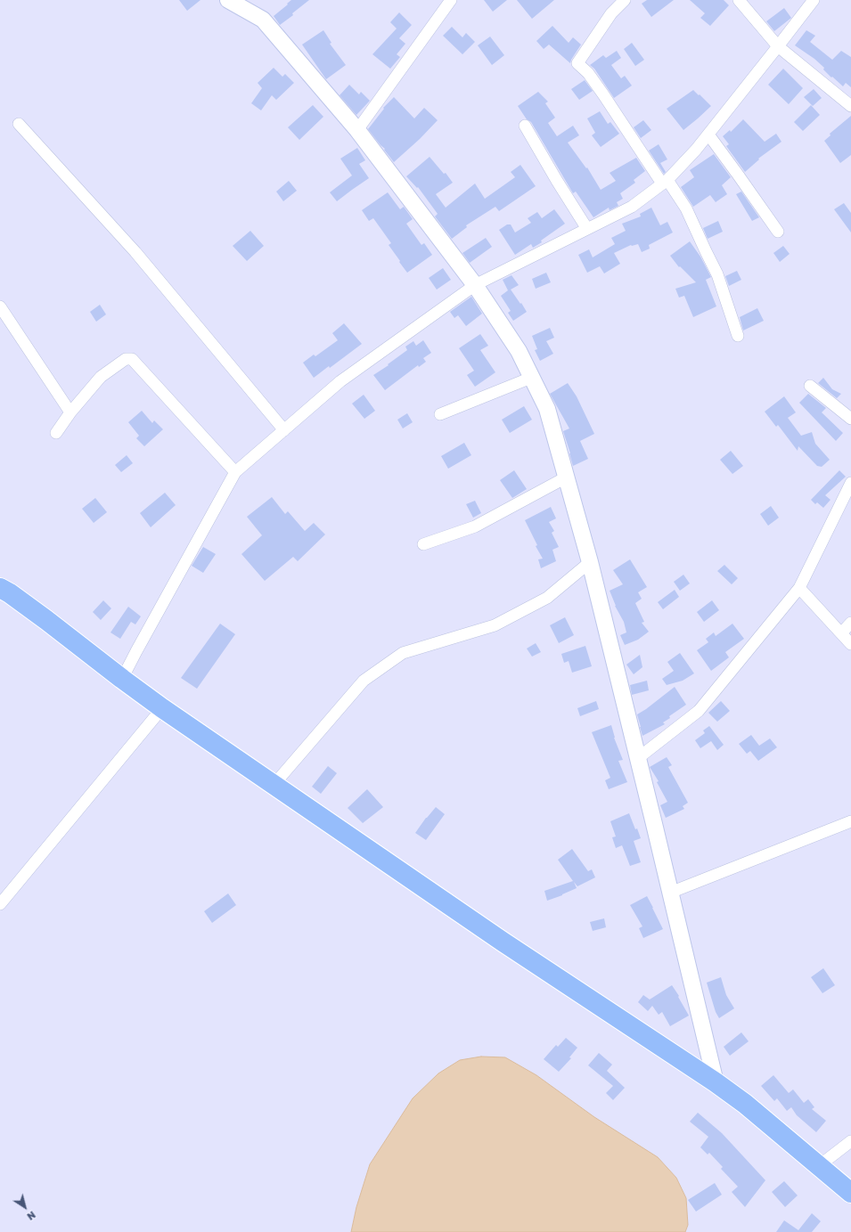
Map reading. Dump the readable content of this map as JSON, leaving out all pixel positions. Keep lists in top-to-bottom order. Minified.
{"north":"bottom right"}
